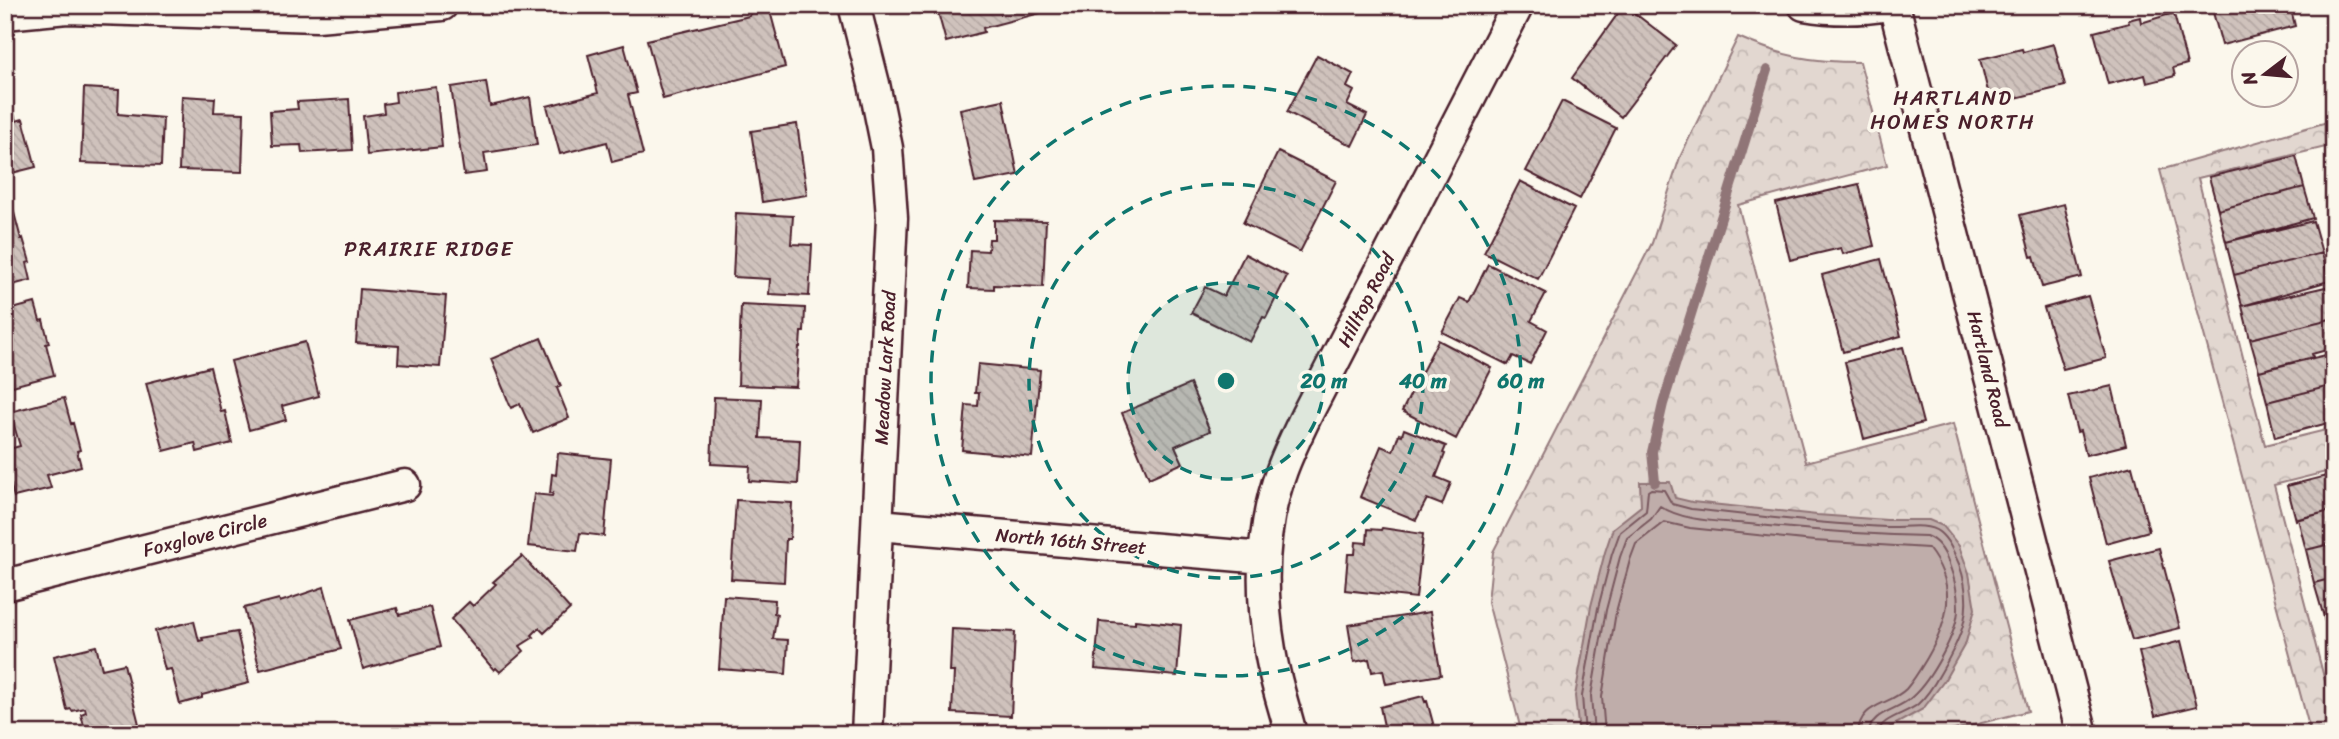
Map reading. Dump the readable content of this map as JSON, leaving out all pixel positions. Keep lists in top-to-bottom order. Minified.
{"streets":{"street":["Hilltop Road","Meadow Lark Road","Hartland Road","Foxglove Circle","North 16th Street"]},"crossings":[["Hilltop Road","North 16th Street"],["Meadow Lark Road","North 16th Street"]],"districts":["HARTLAND HOMES NORTH","PRAIRIE RIDGE"],"north":"left","rings":["20 m","40 m","60 m"]}
